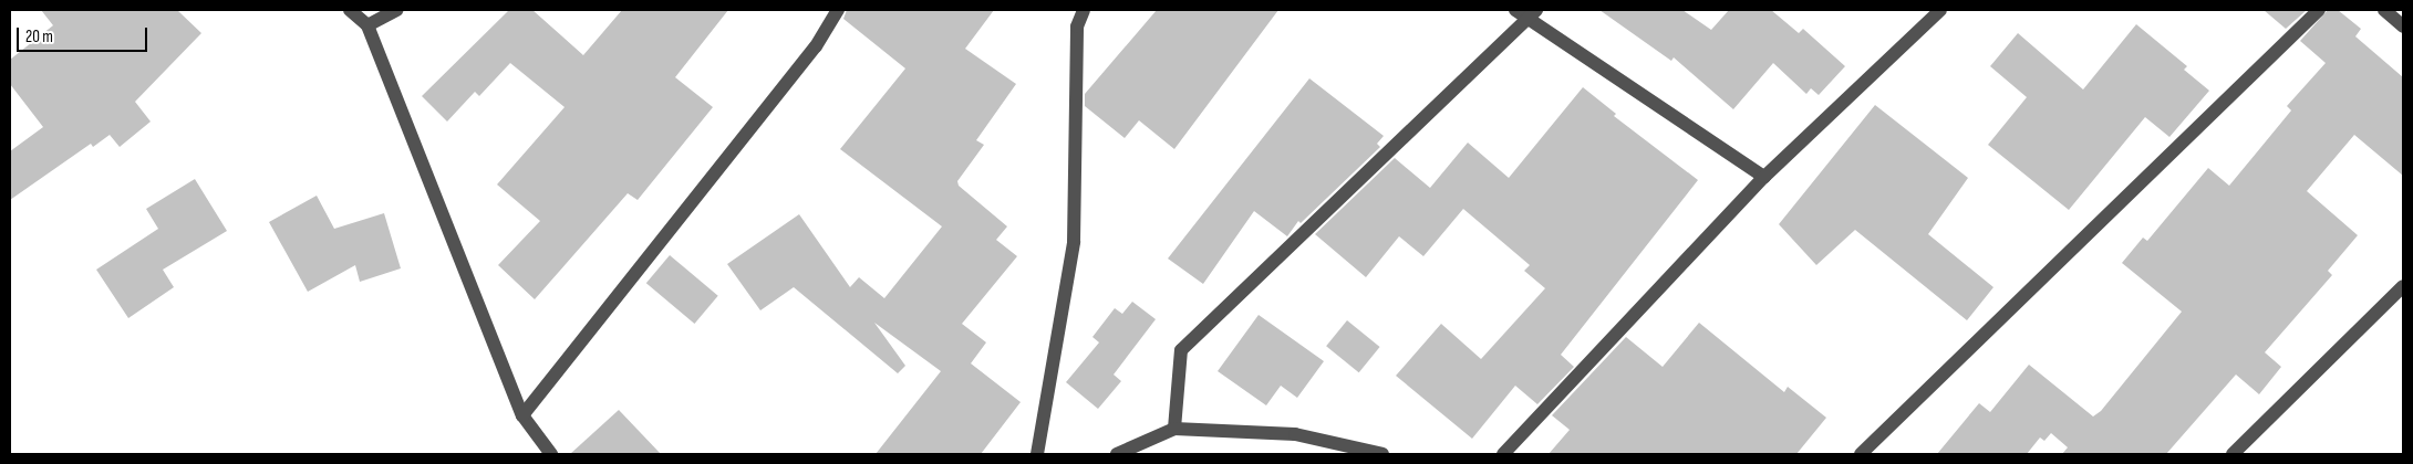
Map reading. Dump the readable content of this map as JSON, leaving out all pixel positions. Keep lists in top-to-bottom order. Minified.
{"scale_bar":"20 m"}
